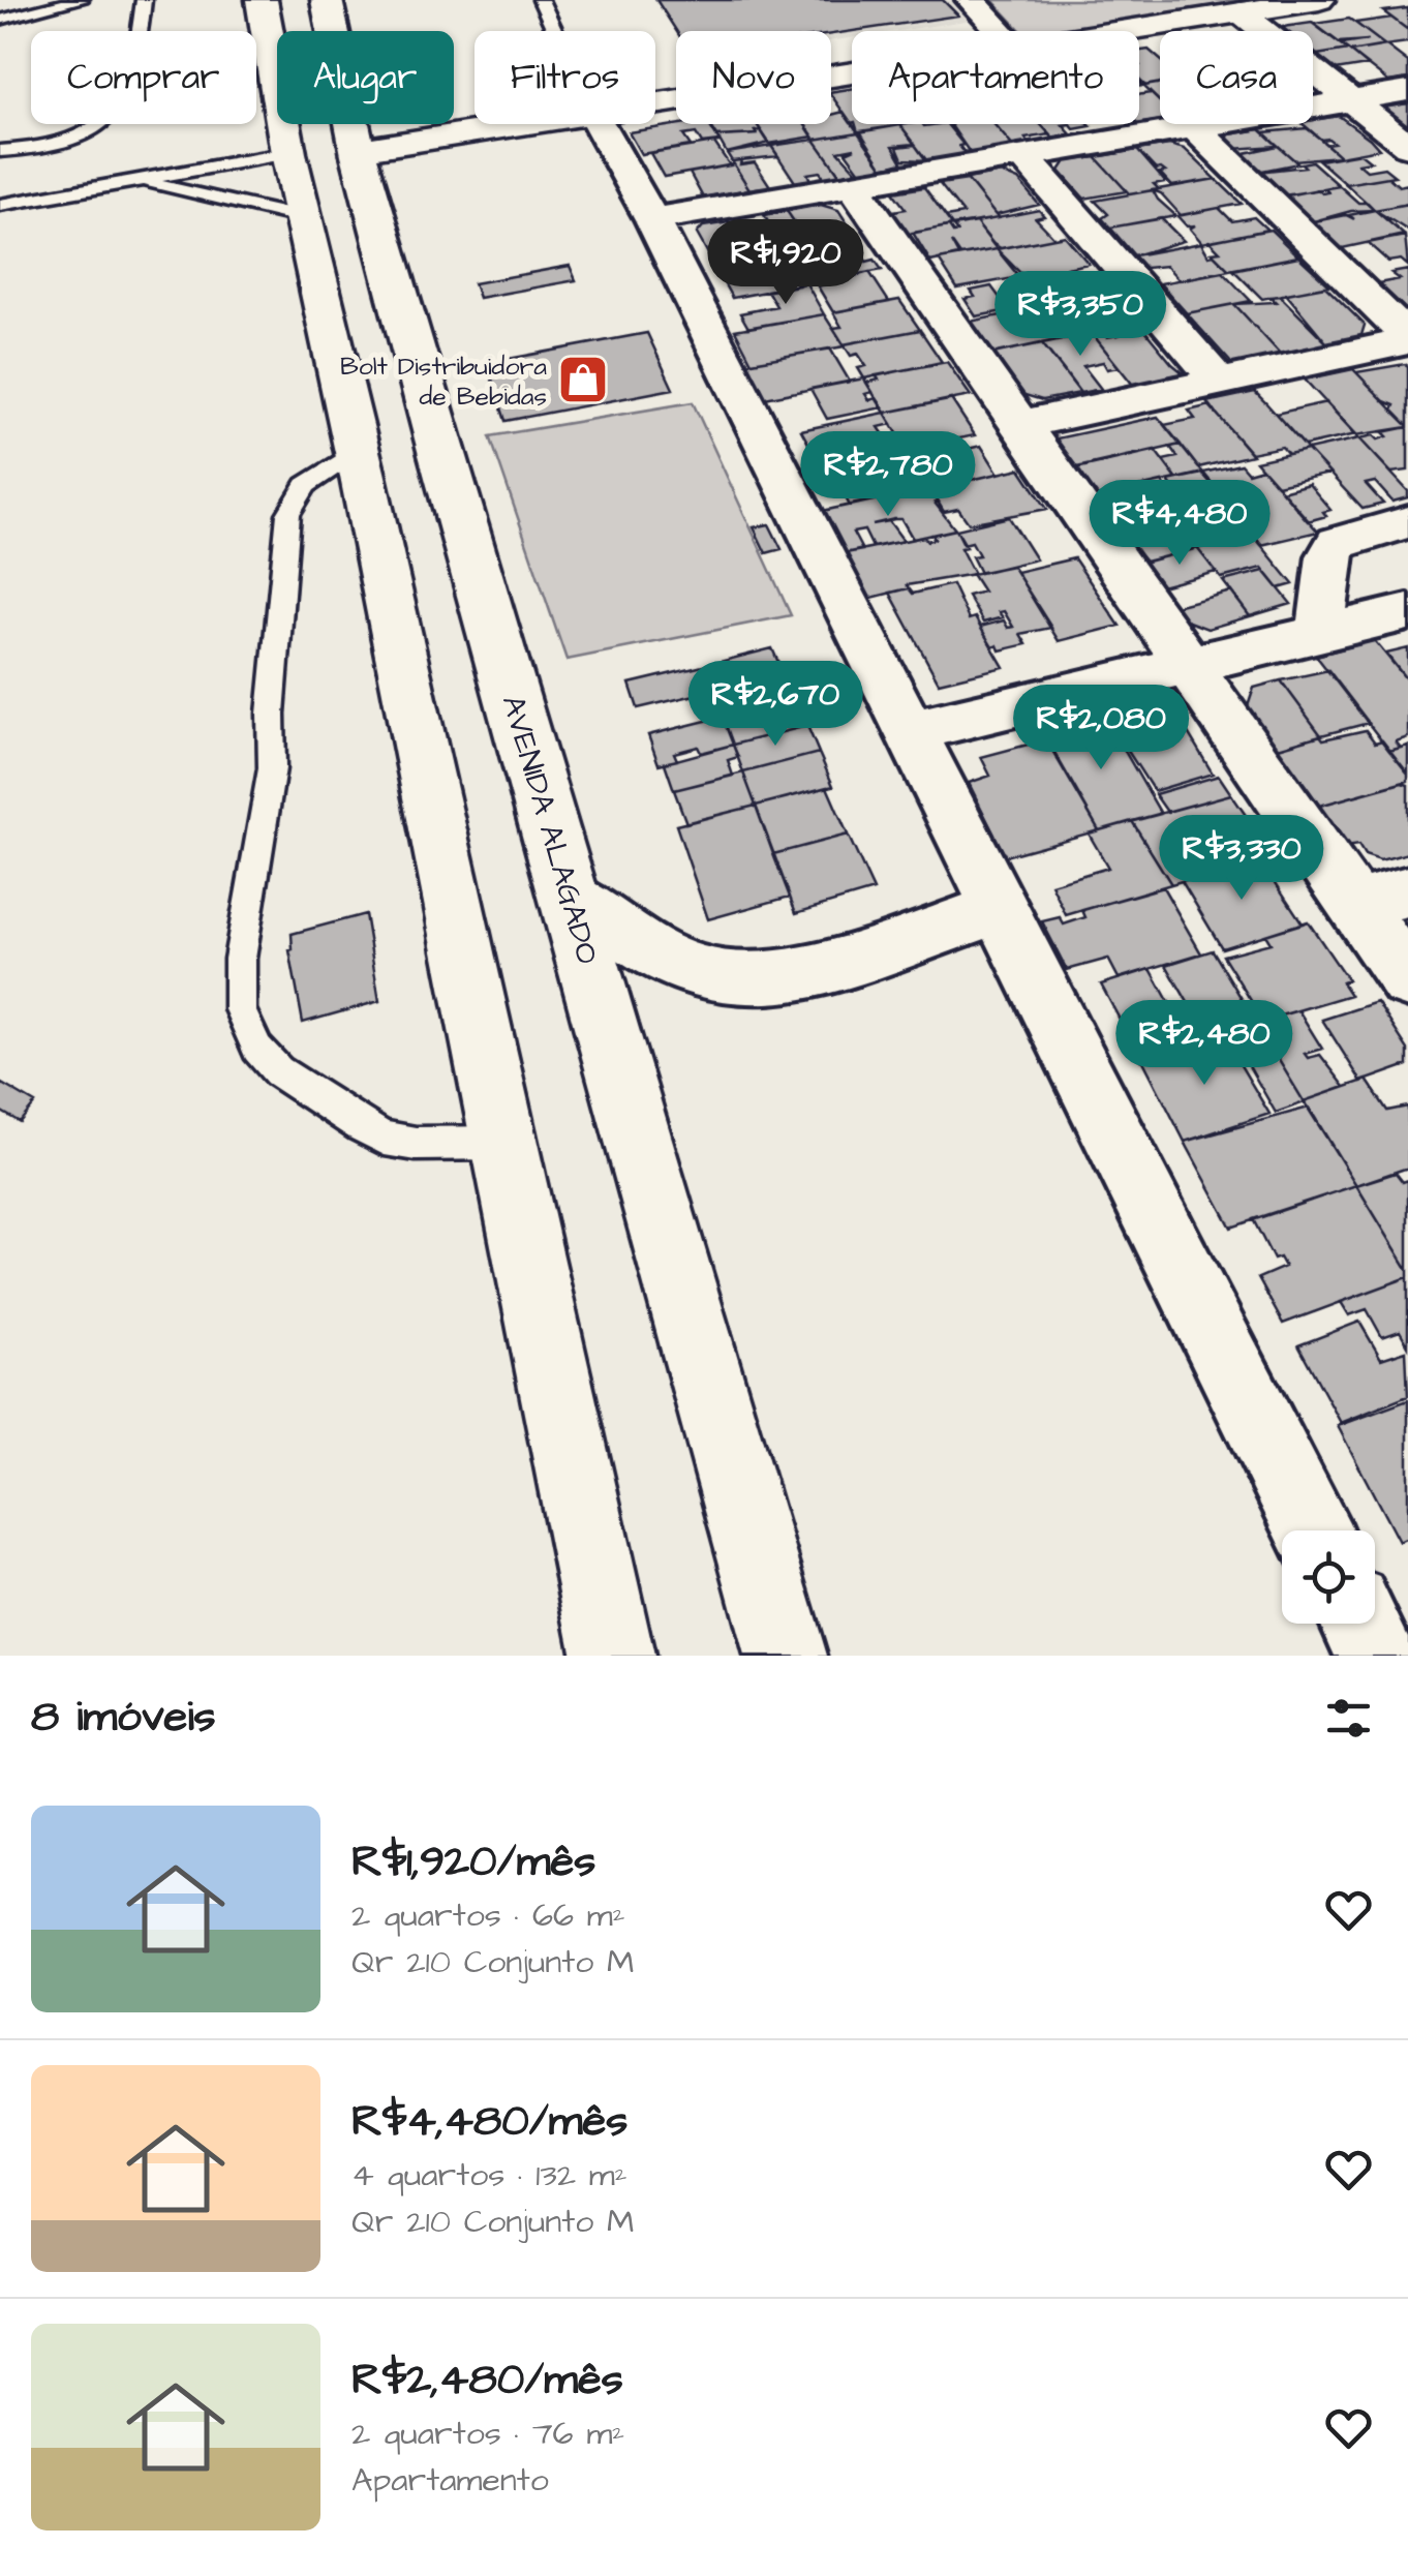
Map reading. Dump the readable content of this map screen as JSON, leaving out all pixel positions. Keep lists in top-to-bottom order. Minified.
{"streets":{"main road":["AVENIDA ALAGADO"]},"places":{"shop":["Bolt Distribuidora de Bebidas"]},"page":{"chip":["Comprar","Alugar","Filtros","Novo","Apartamento","Casa"],"price":["R$1,920","R$3,350","R$2,780","R$4,480","R$2,670","R$2,080","R$3,330","R$2,480"],"heading":"8 imóveis","list":[{"name":"R$1,920/mês","note":"2 quartos · 66 m² · Qr 210 Conjunto M"},{"name":"R$4,480/mês","note":"4 quartos · 132 m² · Qr 210 Conjunto M"},{"name":"R$2,480/mês","note":"2 quartos · 76 m² · Apartamento"}]}}
